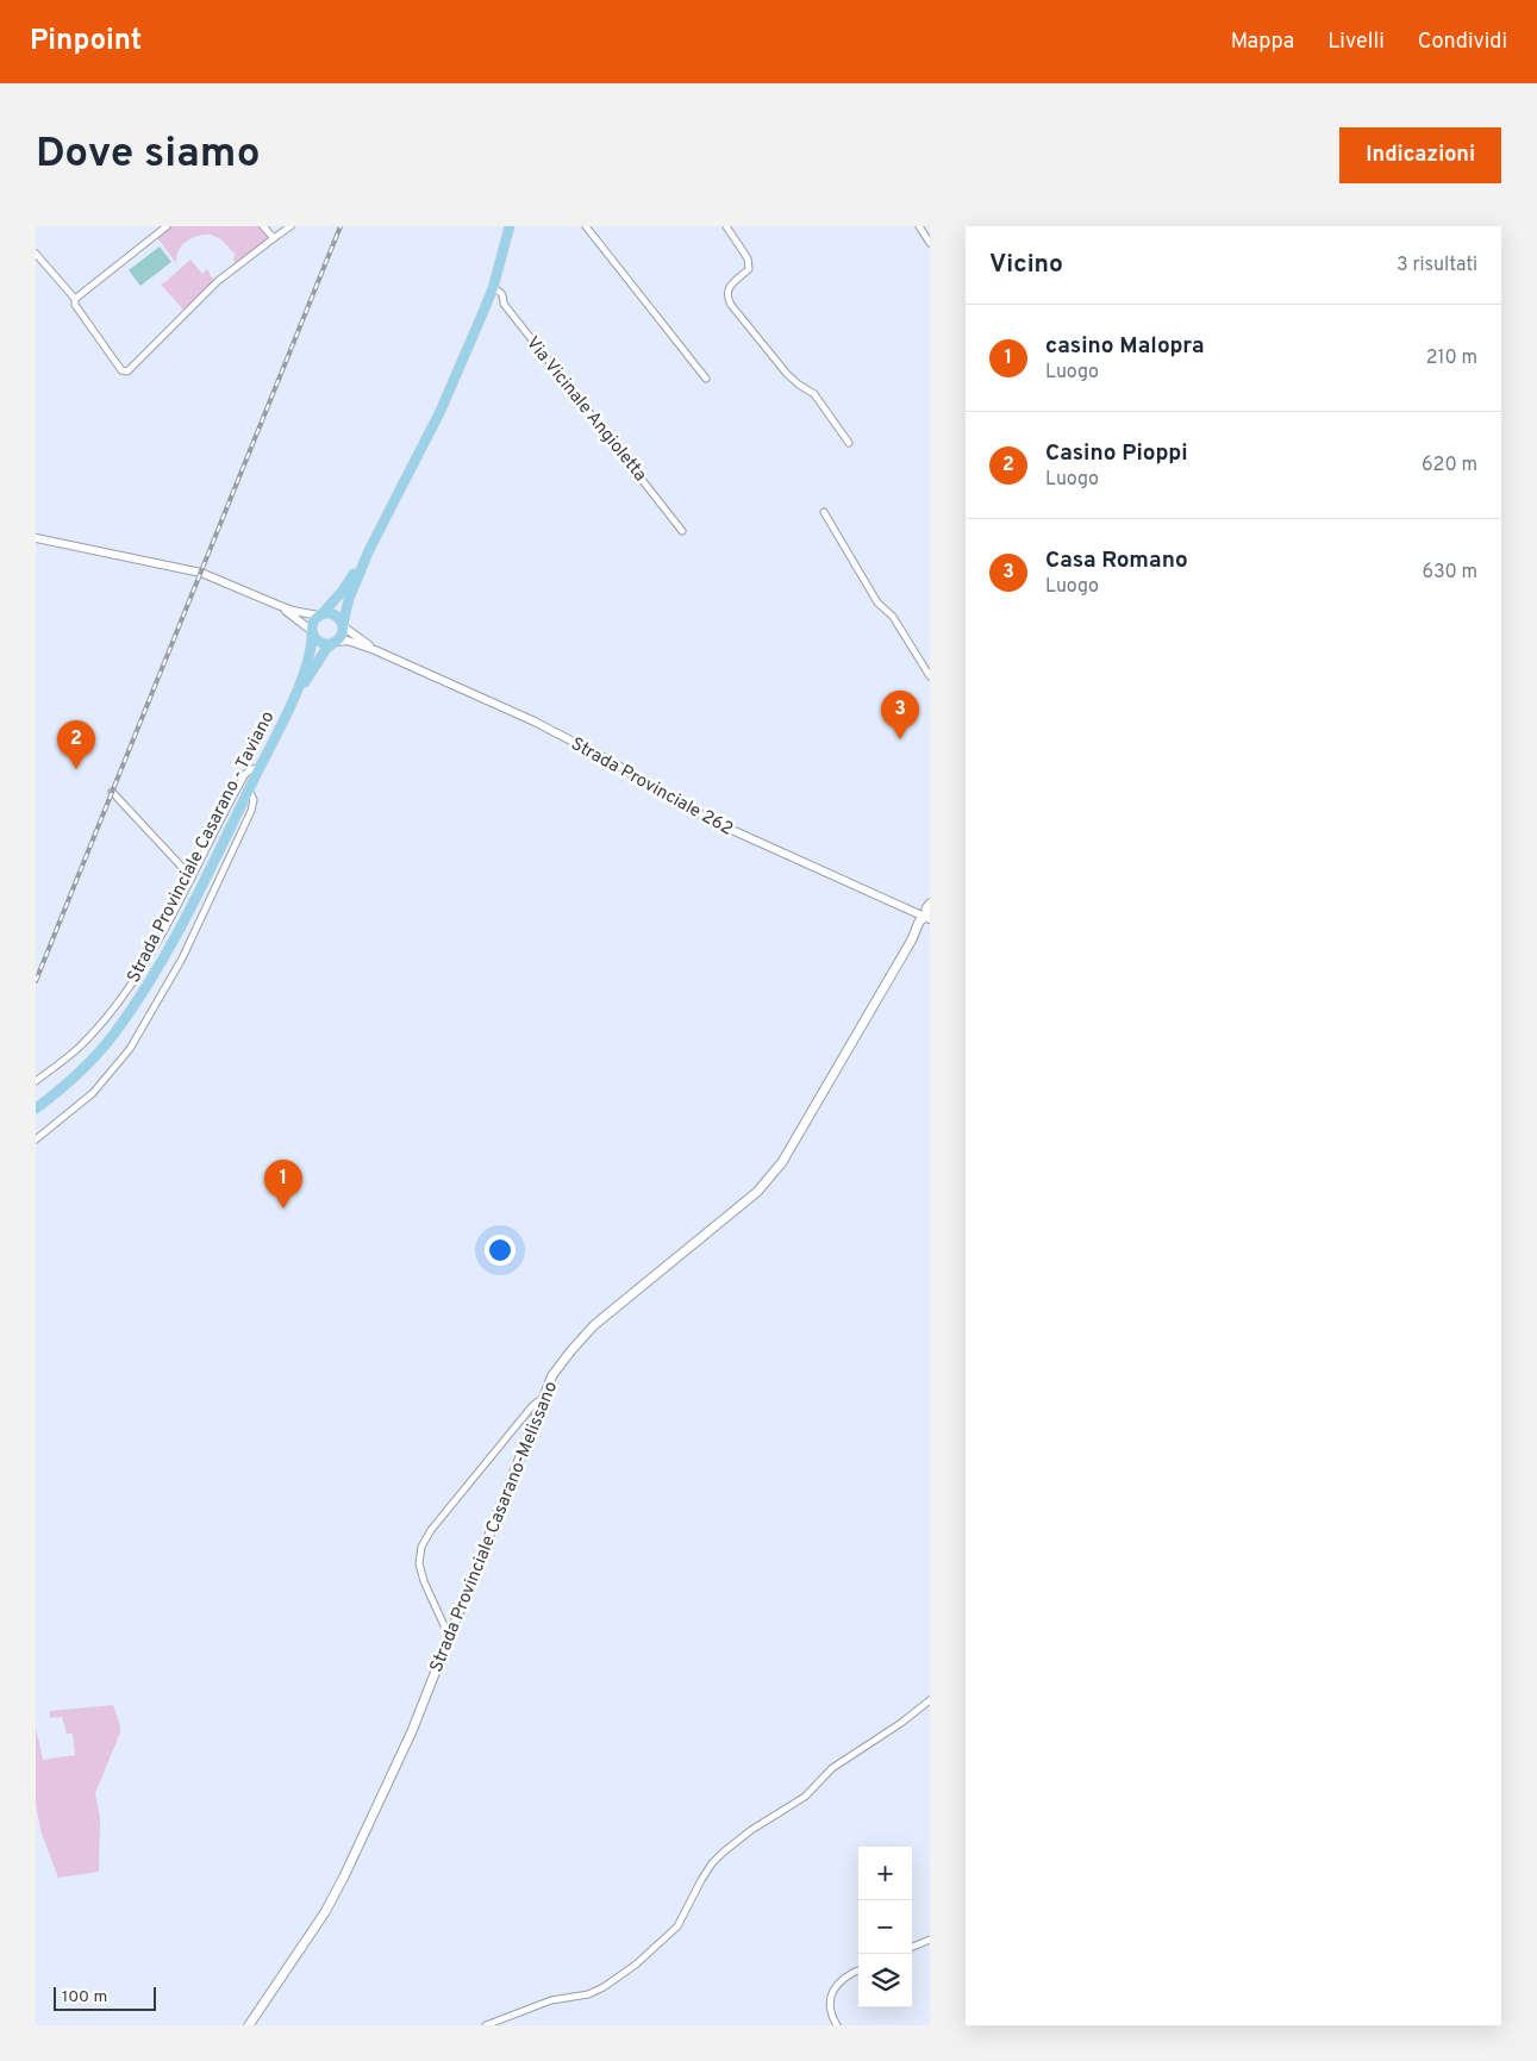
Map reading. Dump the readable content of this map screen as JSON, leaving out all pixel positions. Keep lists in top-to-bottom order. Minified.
{"streets":{"main road":["Strada Provinciale Casarano - Taviano","Strada Provinciale Casarano-Melissano"],"street":["Via Vicinale Angioletta","Strada Provinciale 262"]},"crossings":[["Via Vicinale Angioletta","Strada Provinciale Casarano - Taviano"],["Strada Provinciale 262","Strada Provinciale Casarano-Melissano"]],"scale_bar":"100 m","page":{"header":"Pinpoint","nav":["Mappa","Livelli","Condividi"],"buttons":"Indicazioni","title":"Dove siamo","heading":["Vicino","3 risultati"],"list":[{"mark":"1","name":"casino Malopra","note":"Luogo","value":"210 m"},{"mark":"2","name":"Casino Pioppi","note":"Luogo","value":"620 m"},{"mark":"3","name":"Casa Romano","note":"Luogo","value":"630 m"}],"pins":["3","2","1"],"map_buttons":["+","−"],"scale":"100 m"}}
